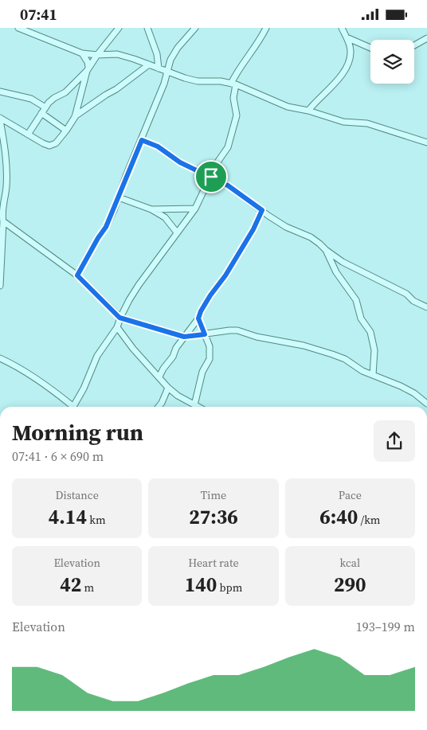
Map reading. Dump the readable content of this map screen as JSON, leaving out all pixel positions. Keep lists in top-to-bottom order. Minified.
{"page":{"status":"07:41","heading":["Morning run","07:41 · 6 × 690 m"],"stats":[["Distance","4.14 km"],["Time","27:36"],["Pace","6:40 /km"],["Elevation","42 m"],["Heart rate","140 bpm"],["kcal","290"]],"chart":["Elevation","193–199 m"]}}
